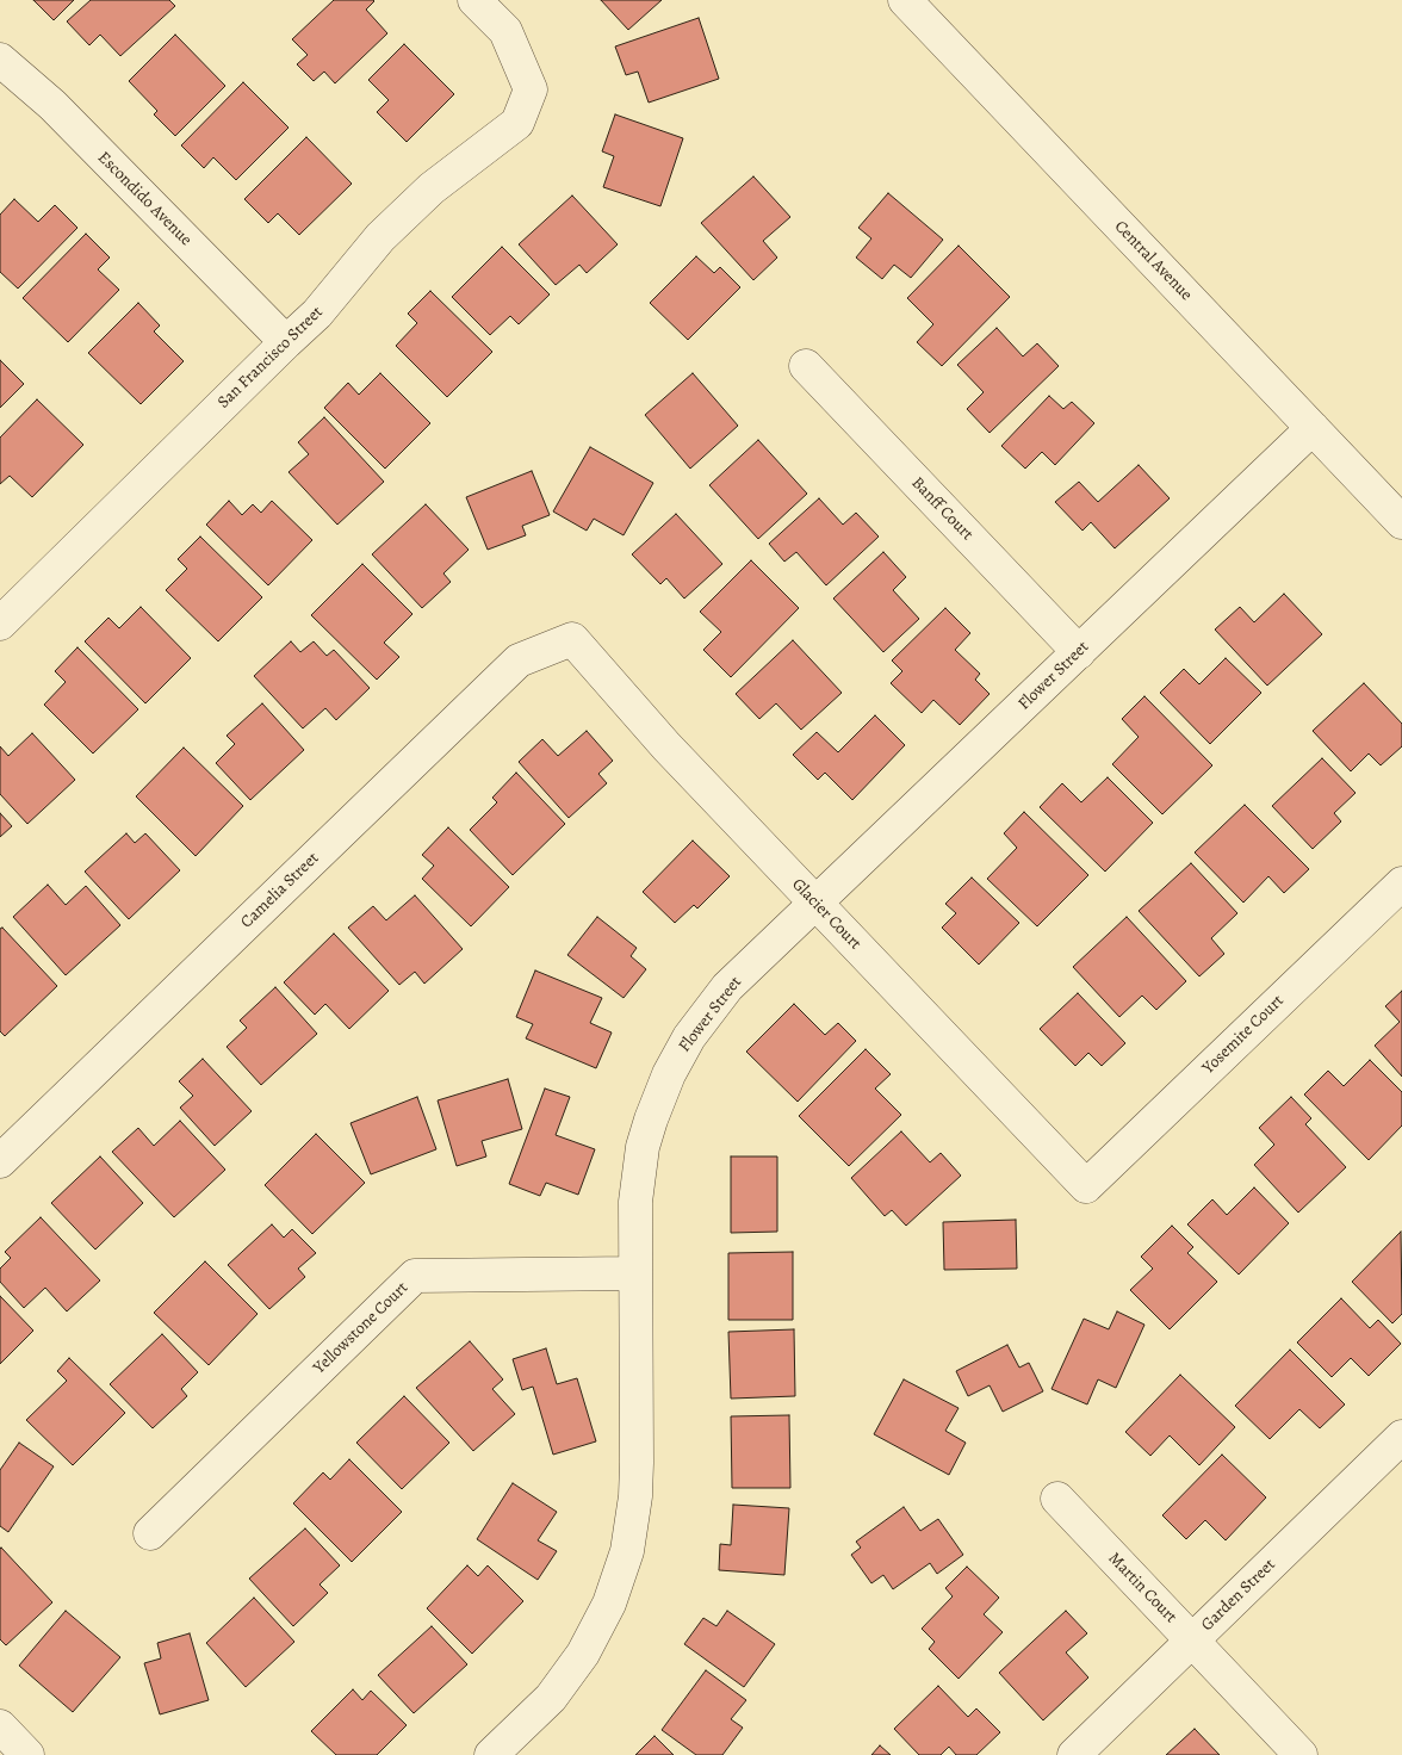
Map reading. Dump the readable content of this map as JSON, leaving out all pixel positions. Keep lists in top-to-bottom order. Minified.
{"streets":{"street":["Escondido Avenue","Central Avenue","San Francisco Street","Banff Court","Flower Street","Camelia Street","Glacier Court","Yosemite Court","Yellowstone Court","Martin Court","Garden Street"]},"crossings":[["Escondido Avenue","San Francisco Street"],["Central Avenue","Flower Street"],["Banff Court","Flower Street"],["Flower Street","Glacier Court"],["Flower Street","Yellowstone Court"],["Camelia Street","Glacier Court"],["Glacier Court","Yosemite Court"],["Martin Court","Garden Street"]]}
